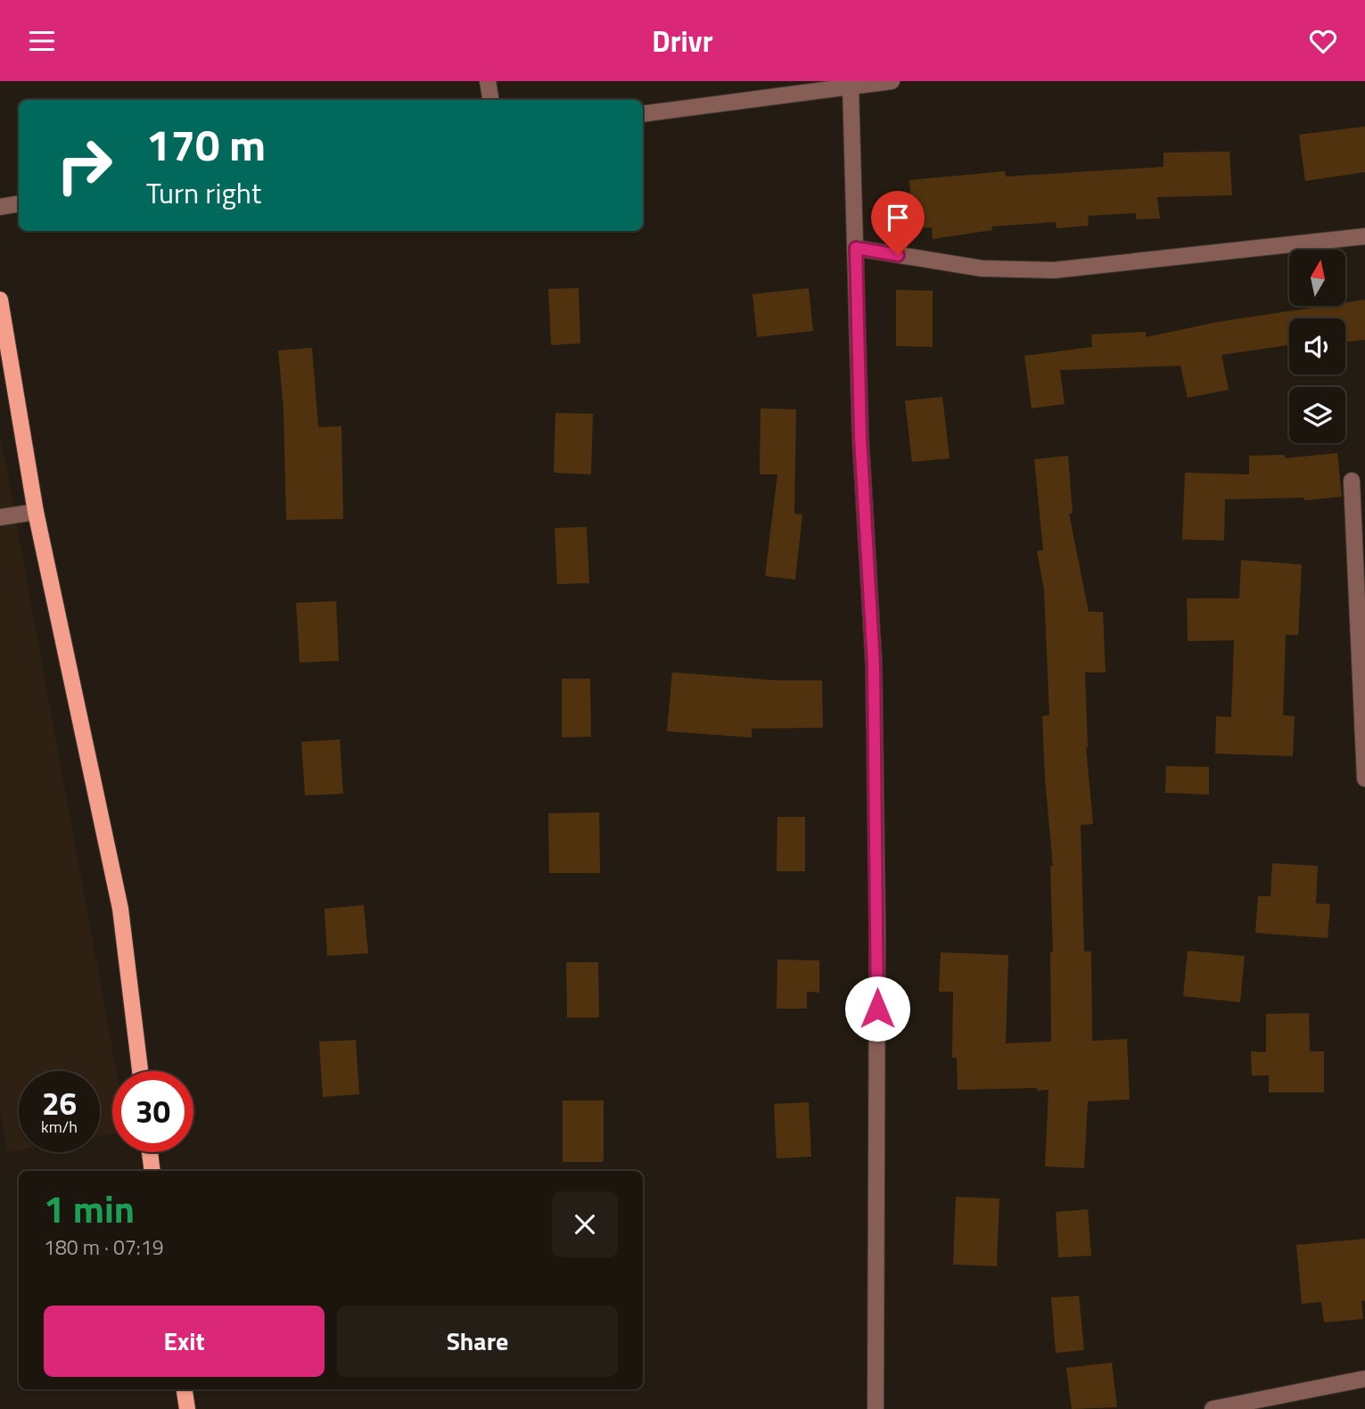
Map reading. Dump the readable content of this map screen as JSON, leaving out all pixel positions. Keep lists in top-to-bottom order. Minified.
{"north":"top","page":{"header":"Drivr","turn":["170 m","Turn right"],"speed":"26 km/h","limit":"30","heading":["1 min","180 m · 07:19"],"buttons":["Exit","Share"]}}
